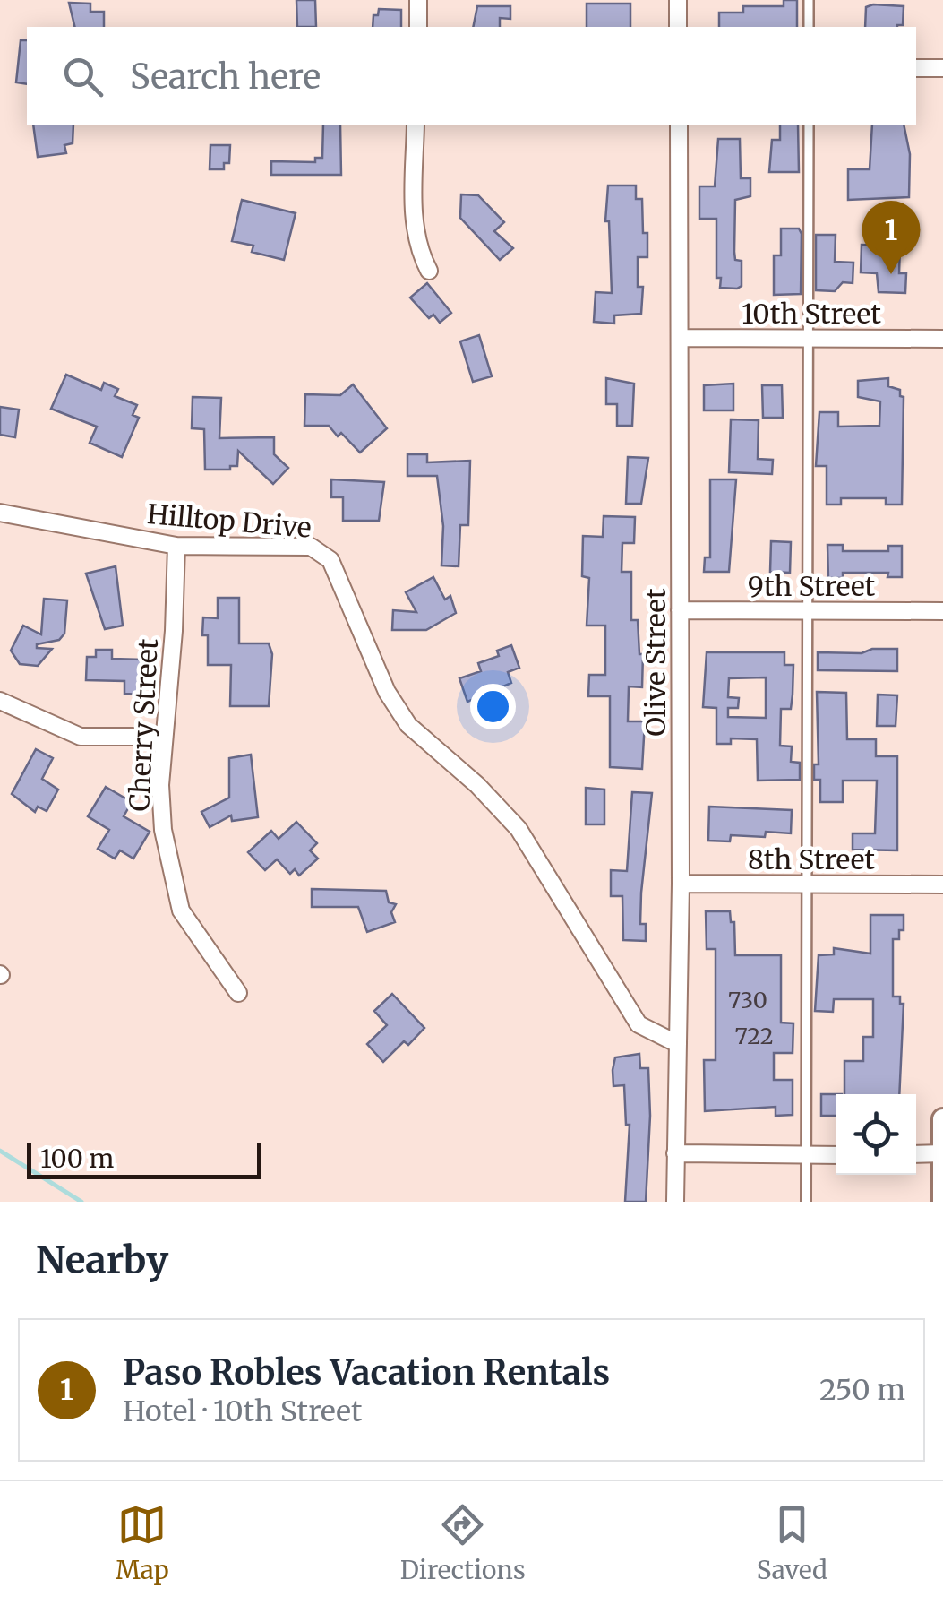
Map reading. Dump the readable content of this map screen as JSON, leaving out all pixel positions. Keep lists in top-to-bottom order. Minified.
{"streets":{"street":["10th Street","Hilltop Drive","9th Street","Olive Street","Cherry Street","8th Street"]},"crossings":[["10th Street","Olive Street"],["Hilltop Drive","Olive Street"],["Hilltop Drive","Cherry Street"],["9th Street","Olive Street"],["Olive Street","8th Street"]],"house_numbers":["730","722"],"scale_bar":"100 m","page":{"search":"Search here","pins":"1","scale":"100 m","heading":"Nearby","list":[{"mark":"1","name":"Paso Robles Vacation Rentals","note":"Hotel · 10th Street","value":"250 m"}],"nav":["Map","Directions","Saved"]}}
